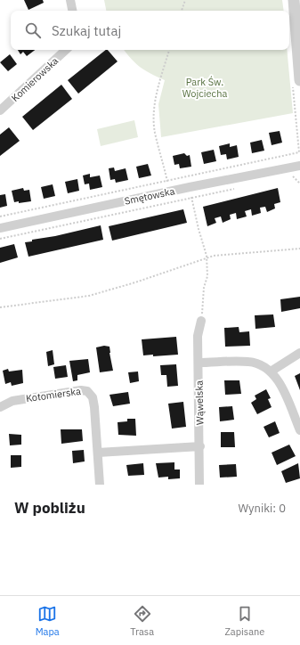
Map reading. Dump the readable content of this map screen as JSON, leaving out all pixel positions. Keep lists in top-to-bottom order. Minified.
{"streets":{"street":["Komierowska","Smętowska","Kotomierska","Wąwelska"]},"parks":["Park Św. Wojciecha"],"page":{"search":"Szukaj tutaj","heading":["W pobliżu","Wyniki: 0"],"nav":["Mapa","Trasa","Zapisane"]}}
